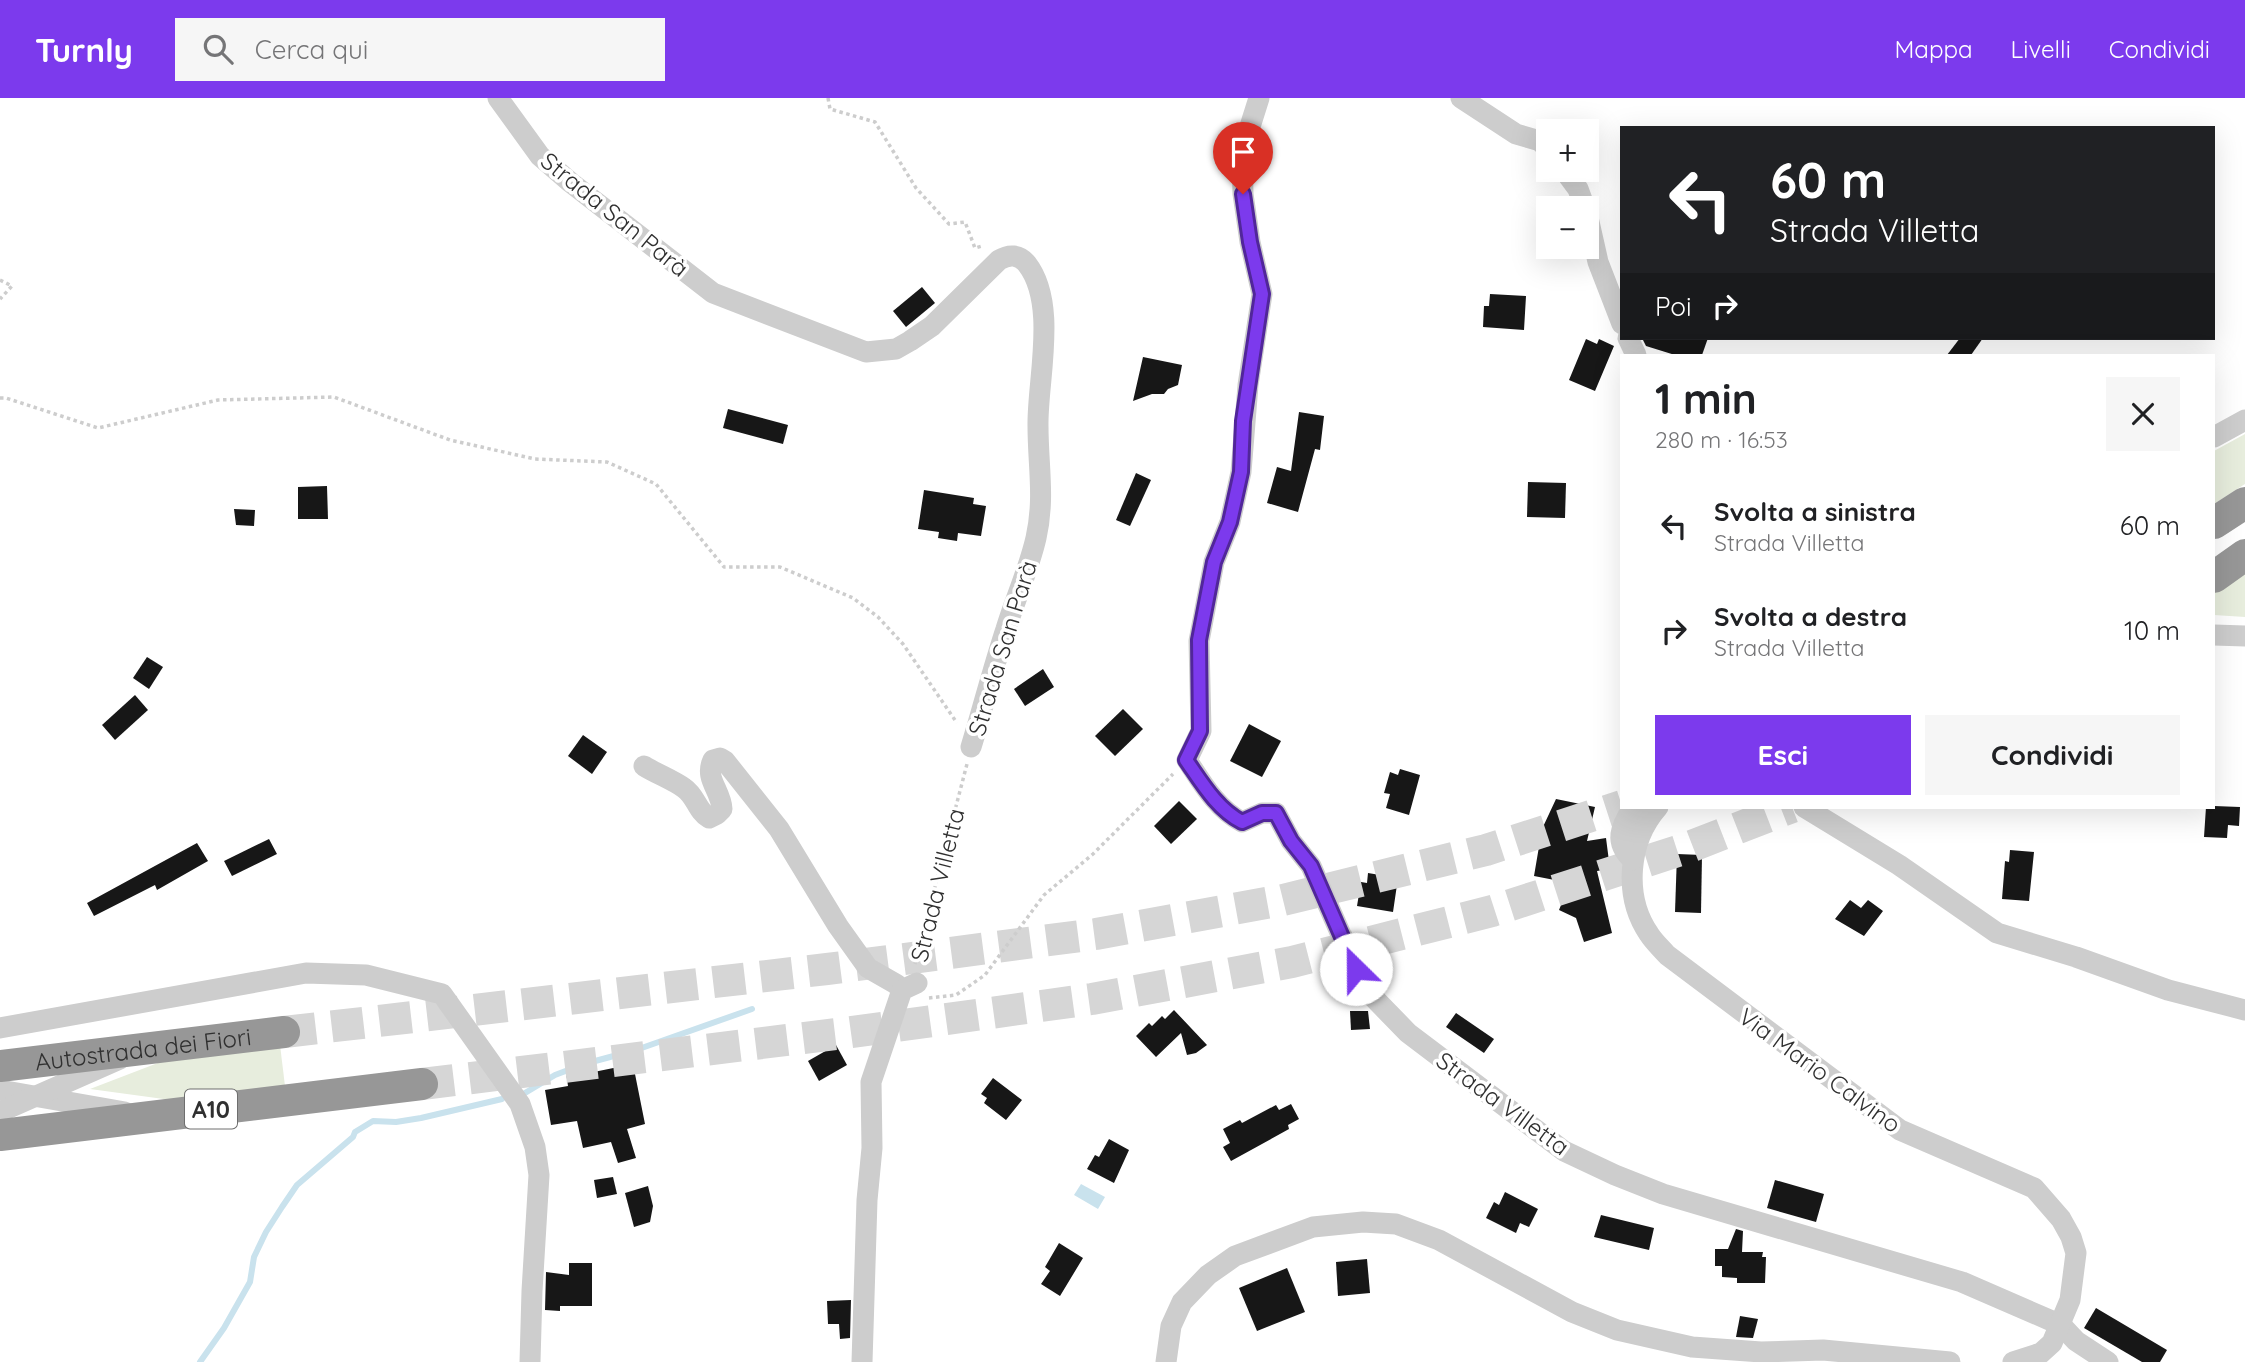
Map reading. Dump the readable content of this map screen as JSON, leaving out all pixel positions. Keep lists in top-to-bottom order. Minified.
{"streets":{"highway":["Autostrada dei Fiori","A10"],"street":["Strada San Parà","Strada Villetta","Via Mario Calvino"]},"crossings":[["Strada San Parà","Strada Villetta"],["Strada Villetta","Via Mario Calvino"]],"page":{"header":"Turnly","search":"Cerca qui","nav":["Mappa","Livelli","Condividi"],"map_buttons":["+","−"],"turn":["60 m","Strada Villetta"],"then":"Poi","heading":["1 min","280 m · 16:53"],"list":[{"name":"Svolta a sinistra","note":"Strada Villetta","value":"60 m"},{"name":"Svolta a destra","note":"Strada Villetta","value":"10 m"}],"buttons":["Esci","Condividi"]}}
